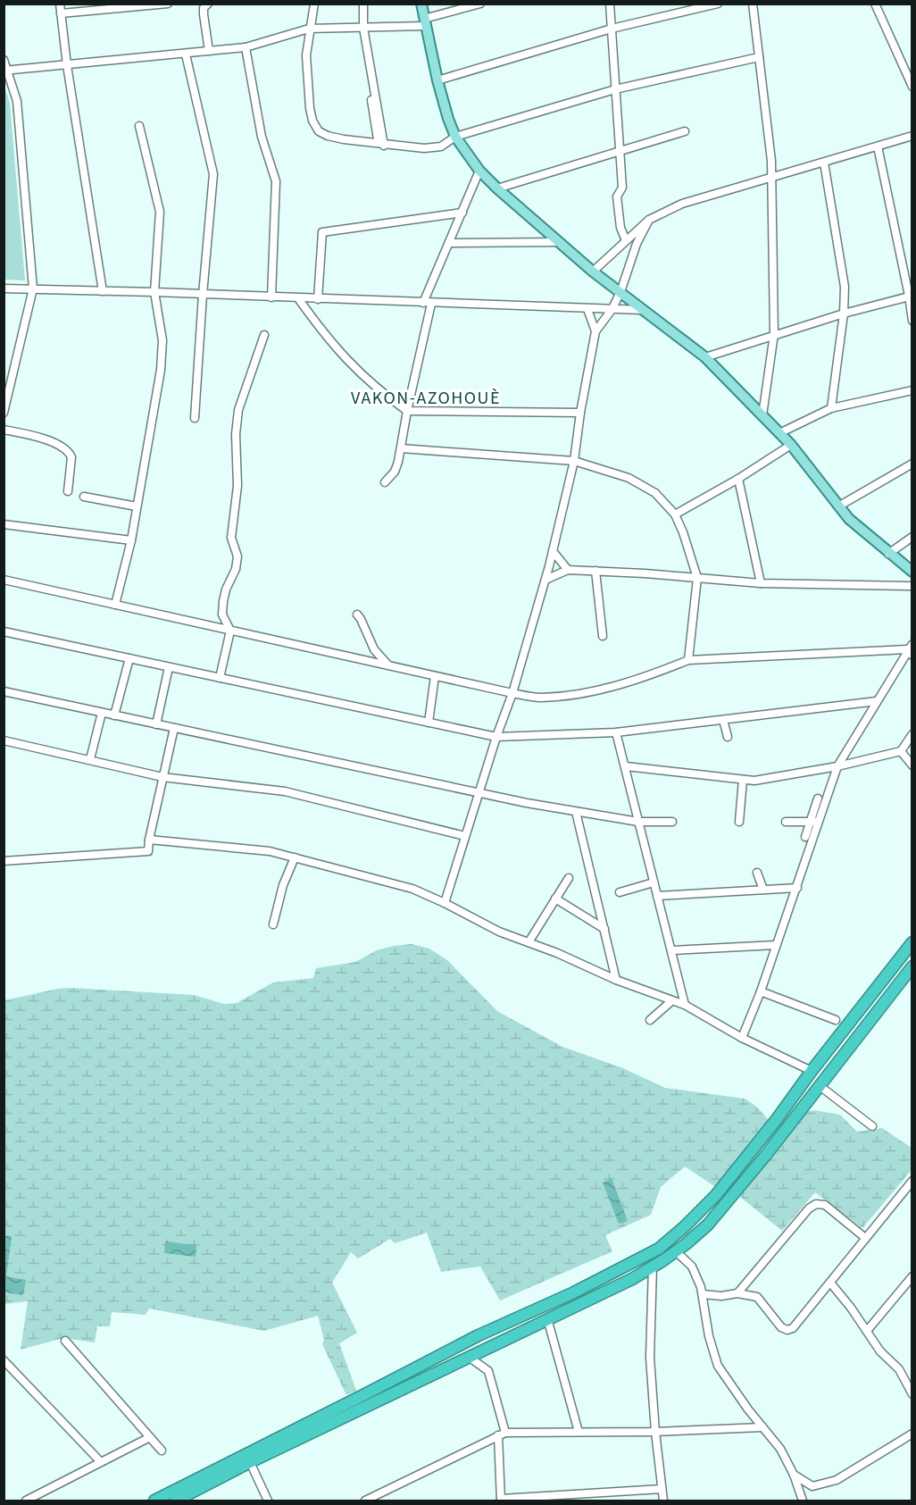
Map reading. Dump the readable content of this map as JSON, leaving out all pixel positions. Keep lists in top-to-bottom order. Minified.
{"districts":["VAKON-AZOHOUÈ"]}
